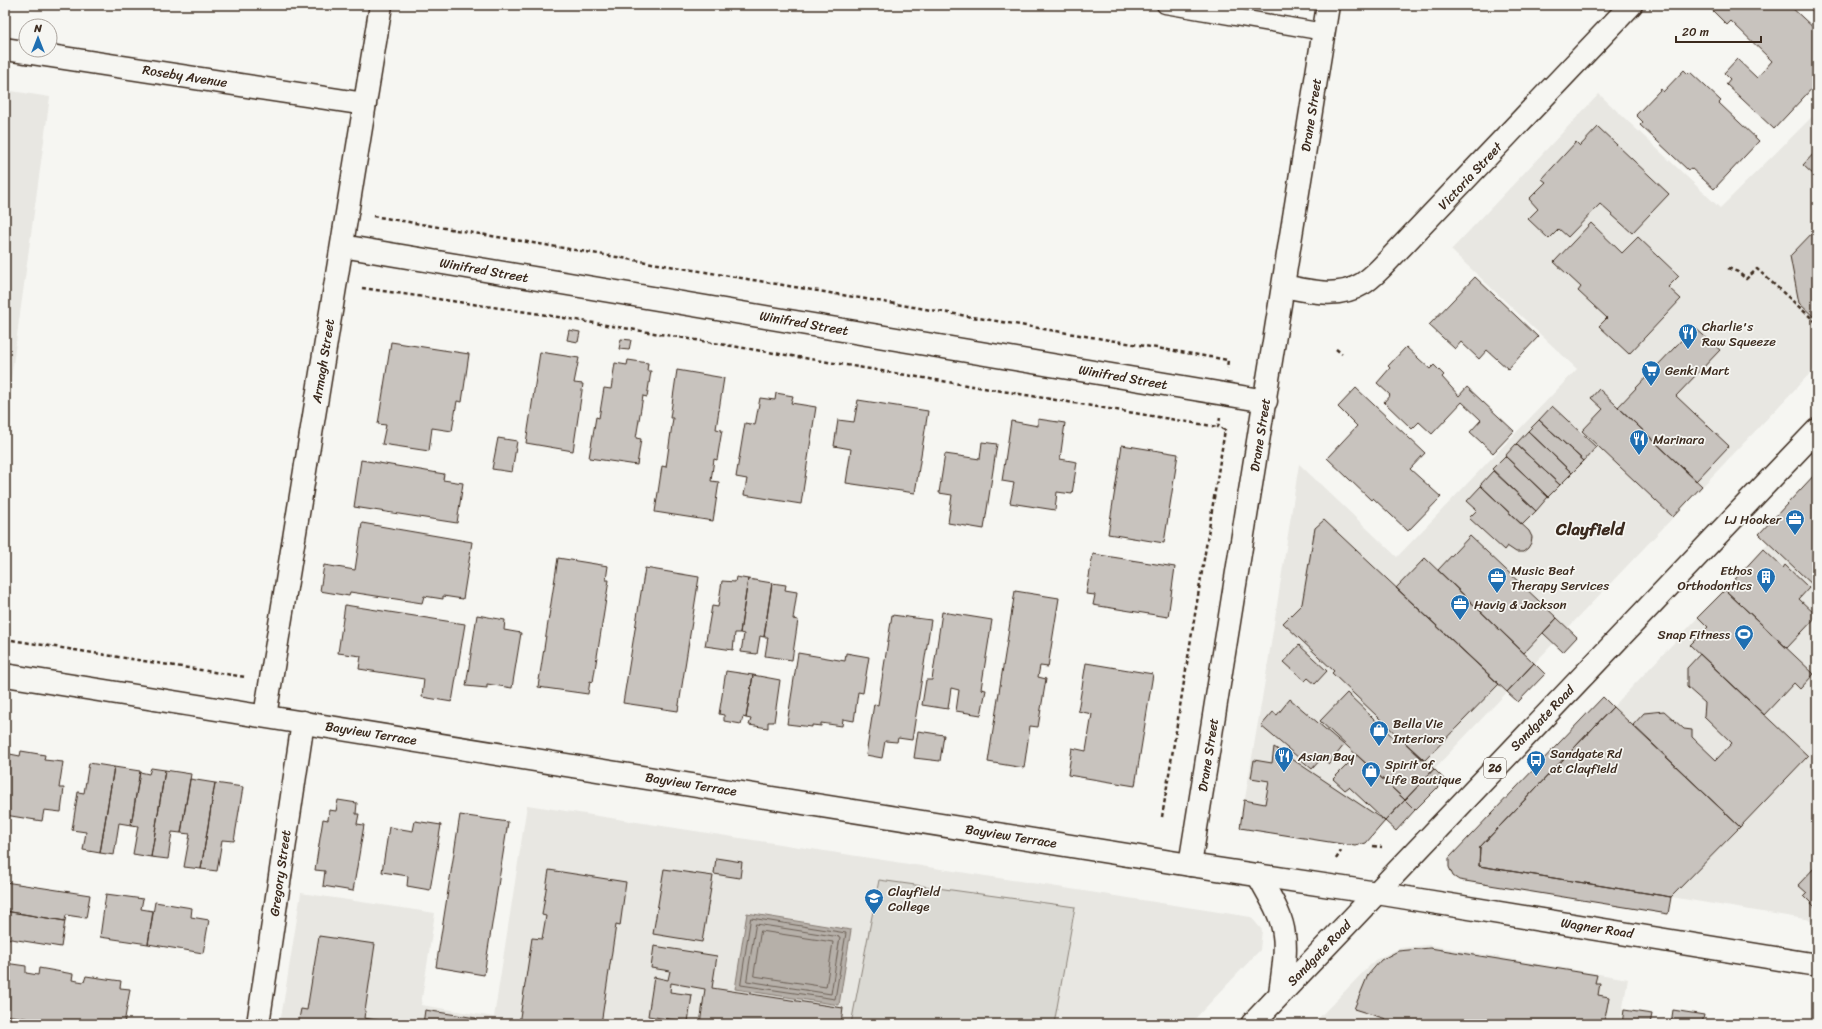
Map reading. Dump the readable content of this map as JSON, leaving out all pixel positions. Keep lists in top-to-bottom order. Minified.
{"streets":{"main road":["Roseby Avenue","Drane Street","Victoria Street","Winifred Street","Armagh Street","Sandgate Road","Bayview Terrace","26","Gregory Street","Wagner Road"]},"crossings":[["Roseby Avenue","Armagh Street"],["Drane Street","Victoria Street"],["Drane Street","Winifred Street"],["Drane Street","Bayview Terrace"],["Winifred Street","Armagh Street"],["Armagh Street","Bayview Terrace"],["Sandgate Road","Bayview Terrace"],["Sandgate Road","Wagner Road"],["Bayview Terrace","Gregory Street"],["Bayview Terrace","Wagner Road"]],"districts":["Clayfield"],"places":{"restaurant":["Charlie's Raw Squeeze","Marinara","Asian Bay"],"supermarket":["Genki Mart"],"office":["LJ Hooker","Music Beat Therapy Services","Havig & Jackson"],"building":["Ethos Orthodontics"],"sports":["Snap Fitness"],"shop":["Bella Vie Interiors","Spirit of Life Boutique"],"bus stop":["Sandgate Rd at Clayfield"],"school or university":["Clayfield College"]},"scale_bar":"20 m","north":"top"}
